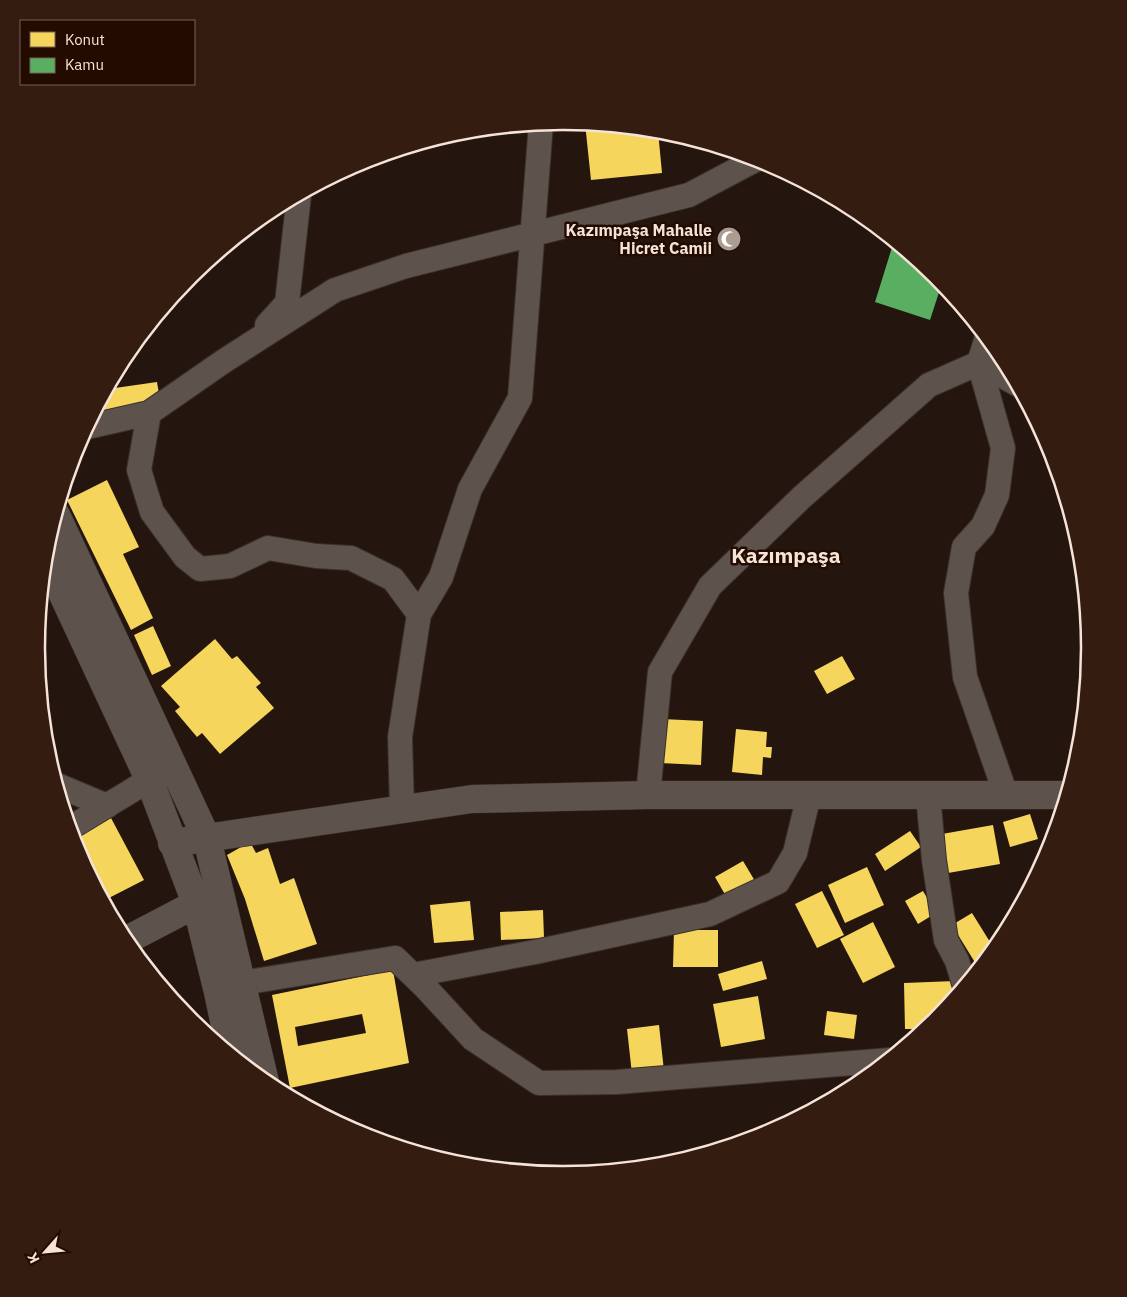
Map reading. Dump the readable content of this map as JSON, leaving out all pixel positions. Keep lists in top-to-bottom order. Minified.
{"districts":["Kazımpaşa"],"places":{"mosque":["Kazımpaşa Mahalle Hicret Camii"]},"legend":["Konut","Kamu"],"north":"bottom left"}
